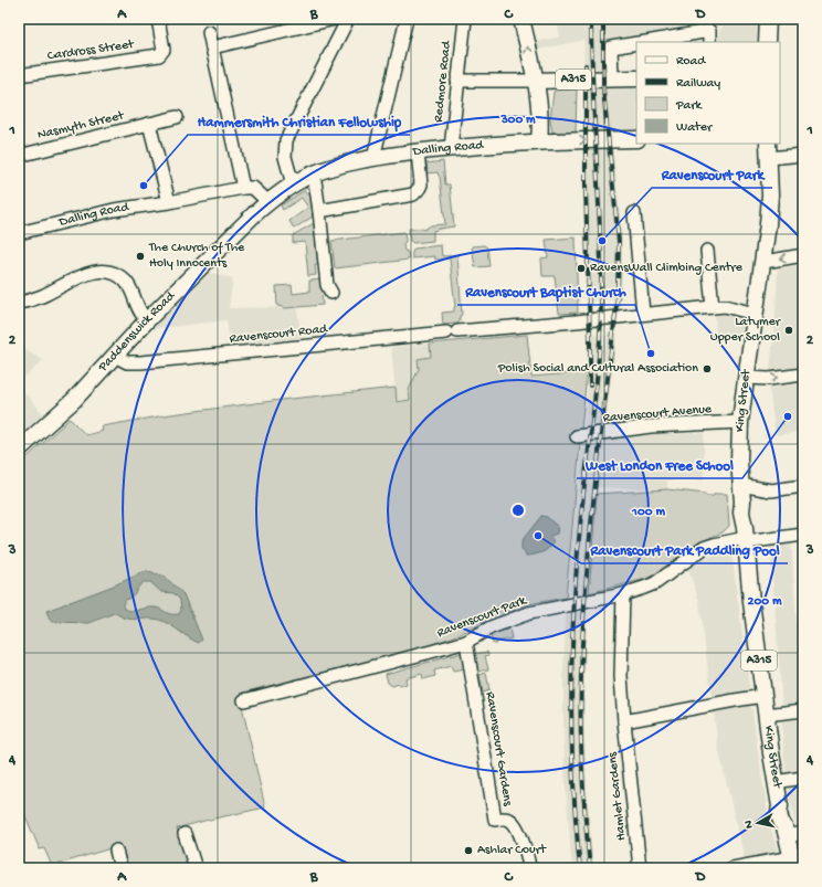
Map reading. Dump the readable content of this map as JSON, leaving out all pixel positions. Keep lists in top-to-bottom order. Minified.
{"streets":{"main road":["A315","Dalling Road","Paddenswick Road","King Street"],"street":["Cardross Street","Redmore Road","Nasmyth Street","Ravenscourt Road","Ravenscourt Avenue","Ravenscourt Park","Ravenscourt Gardens","Hamlet Gardens"]},"crossings":[["Redmore Road","Dalling Road"],["Dalling Road","Paddenswick Road"],["Paddenswick Road","Ravenscourt Road"],["Ravenscourt Road","King Street"],["King Street","Ravenscourt Avenue"],["King Street","Ravenscourt Park"],["Ravenscourt Park","Ravenscourt Gardens"],["Ravenscourt Park","Hamlet Gardens"]],"places":["Hammersmith Christian Fellowship","Ravenscourt Park","The Church of The Holy Innocents","RavensWall Climbing Centre","Latymer Upper School","Ravenscourt Baptist Church","Polish Social and Cultural Association","West London Free School","Ravenscourt Park Paddling Pool","Ashlar Court"],"legend":["Road","Railway","Park","Water"],"north":"left","grid":{"columns":["A","B","C","D"],"rows":["1","2","3","4"]},"rings":["300 m","100 m","200 m"]}
